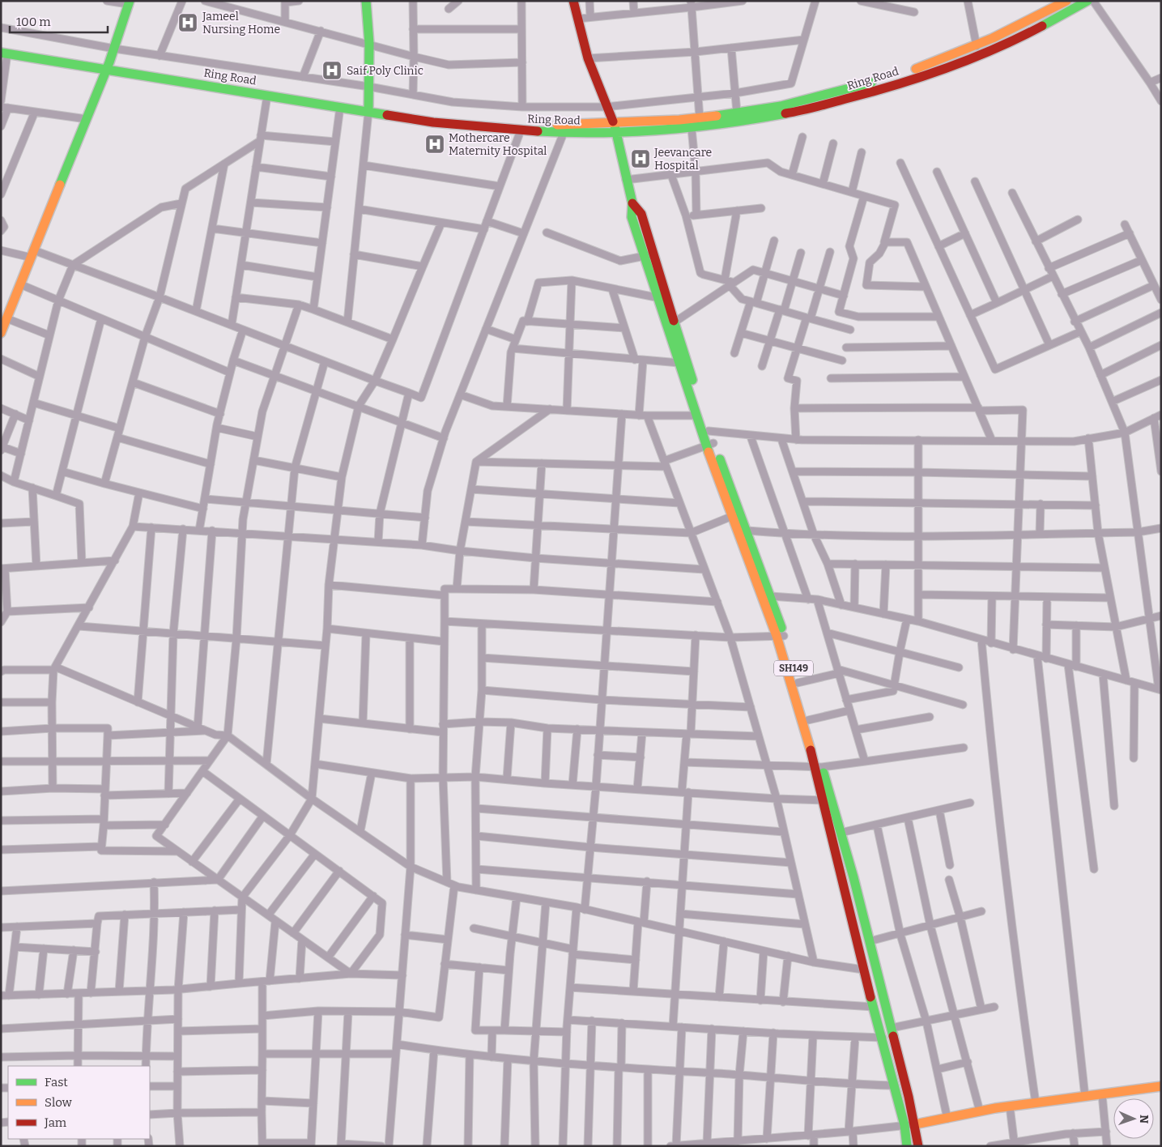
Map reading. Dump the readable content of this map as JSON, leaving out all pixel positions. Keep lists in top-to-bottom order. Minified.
{"streets":{"main road":["Ring Road","SH149"]},"crossings":[["Ring Road","SH149"]],"places":{"hospital":["Jameel Nursing Home","Saif Poly Clinic","Mothercare Maternity Hospital","Jeevancare Hospital"]},"legend":["Fast","Slow","Jam"],"scale_bar":"100 m","north":"right"}
